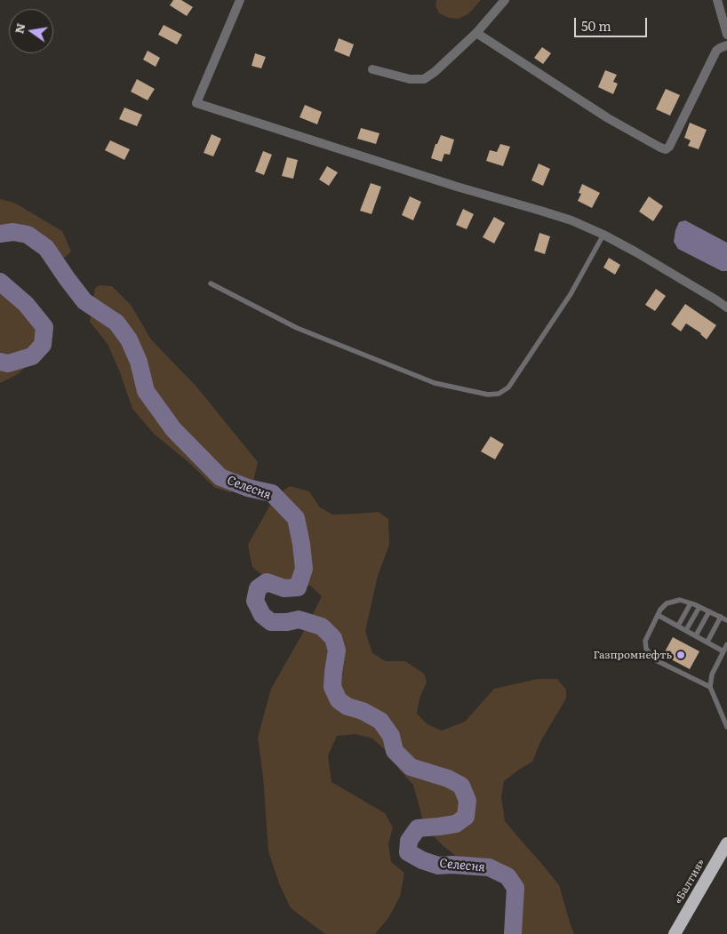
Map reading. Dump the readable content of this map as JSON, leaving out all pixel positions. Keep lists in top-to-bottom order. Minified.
{"streets":{"highway":["«Балтия»"]},"water":["Селесня"],"places":["Газпромнефть"],"scale_bar":"50 m","north":"left"}
